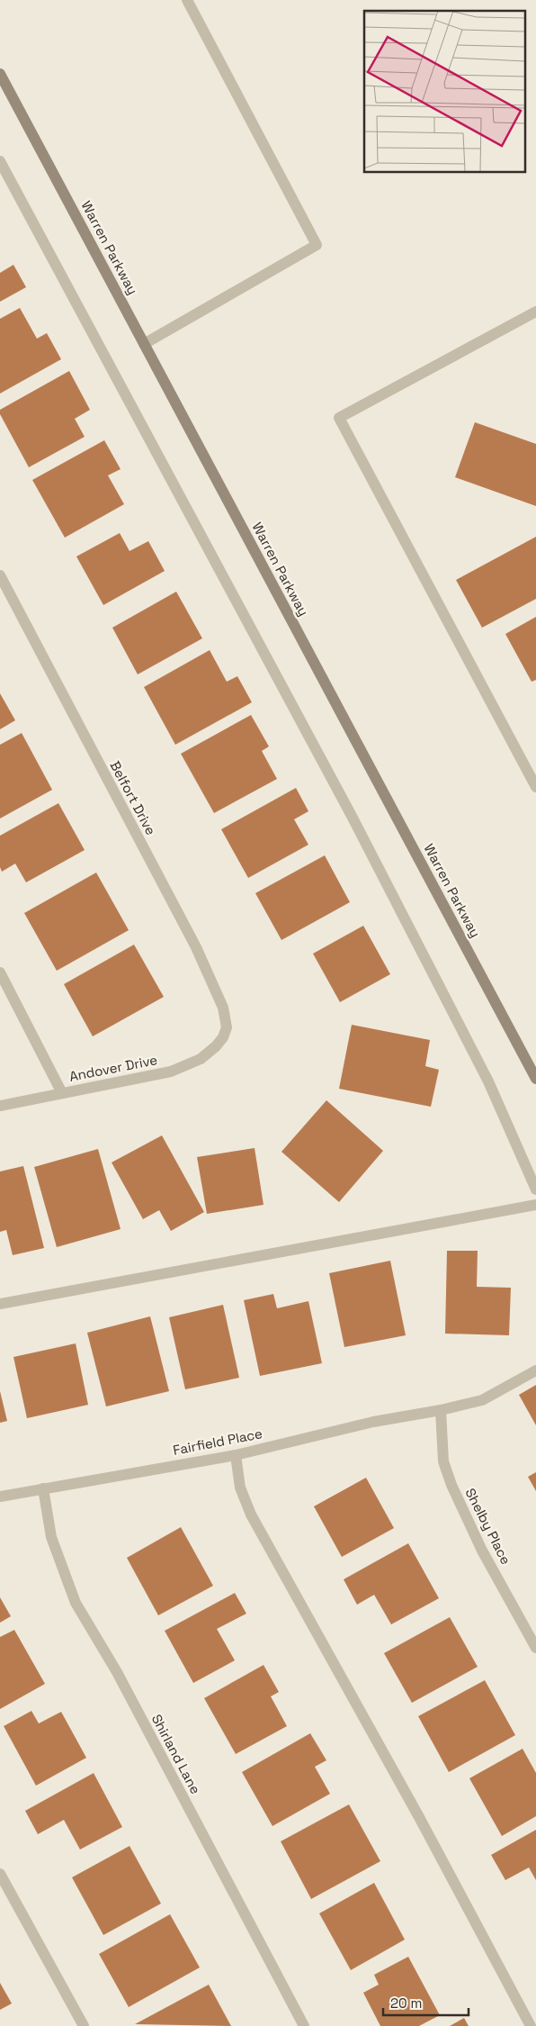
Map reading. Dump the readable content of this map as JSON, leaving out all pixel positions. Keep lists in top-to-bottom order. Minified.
{"streets":{"main road":["Warren Parkway"],"street":["Belfort Drive","Andover Drive","Fairfield Place","Shelby Place","Shirland Lane"]},"crossings":[["Belfort Drive","Andover Drive"],["Fairfield Place","Shelby Place"],["Fairfield Place","Shirland Lane"]],"scale_bar":"20 m"}
